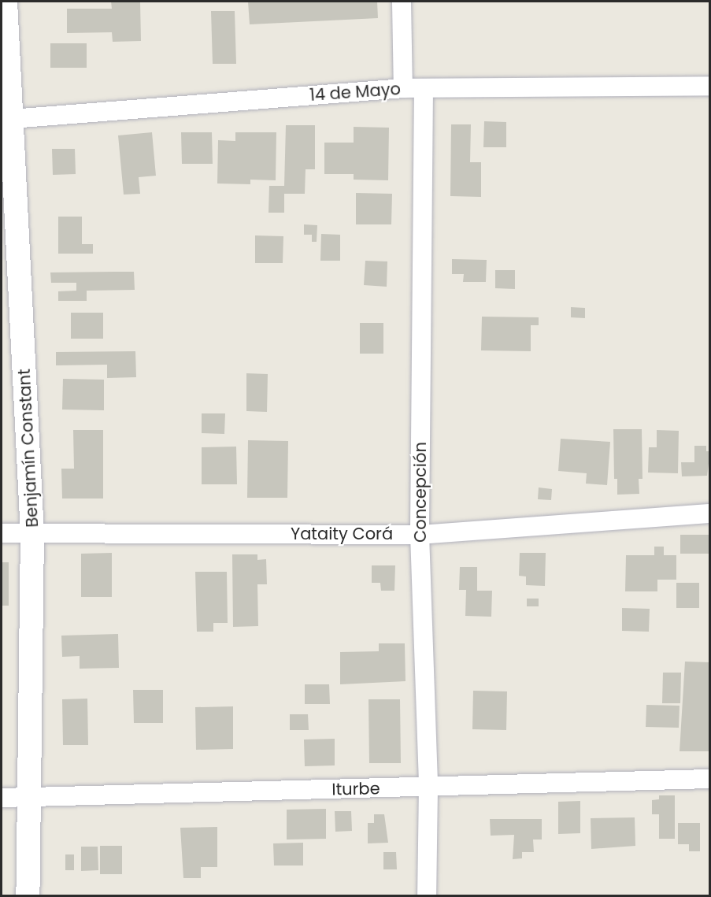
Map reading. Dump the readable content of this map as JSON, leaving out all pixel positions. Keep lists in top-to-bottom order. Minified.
{"streets":{"street":["14 de Mayo","Benjamín Constant","Concepción","Yataity Corá","Iturbe"]},"crossings":[["14 de Mayo","Benjamín Constant"],["14 de Mayo","Concepción"],["Benjamín Constant","Yataity Corá"],["Benjamín Constant","Iturbe"],["Concepción","Yataity Corá"],["Concepción","Iturbe"]]}
